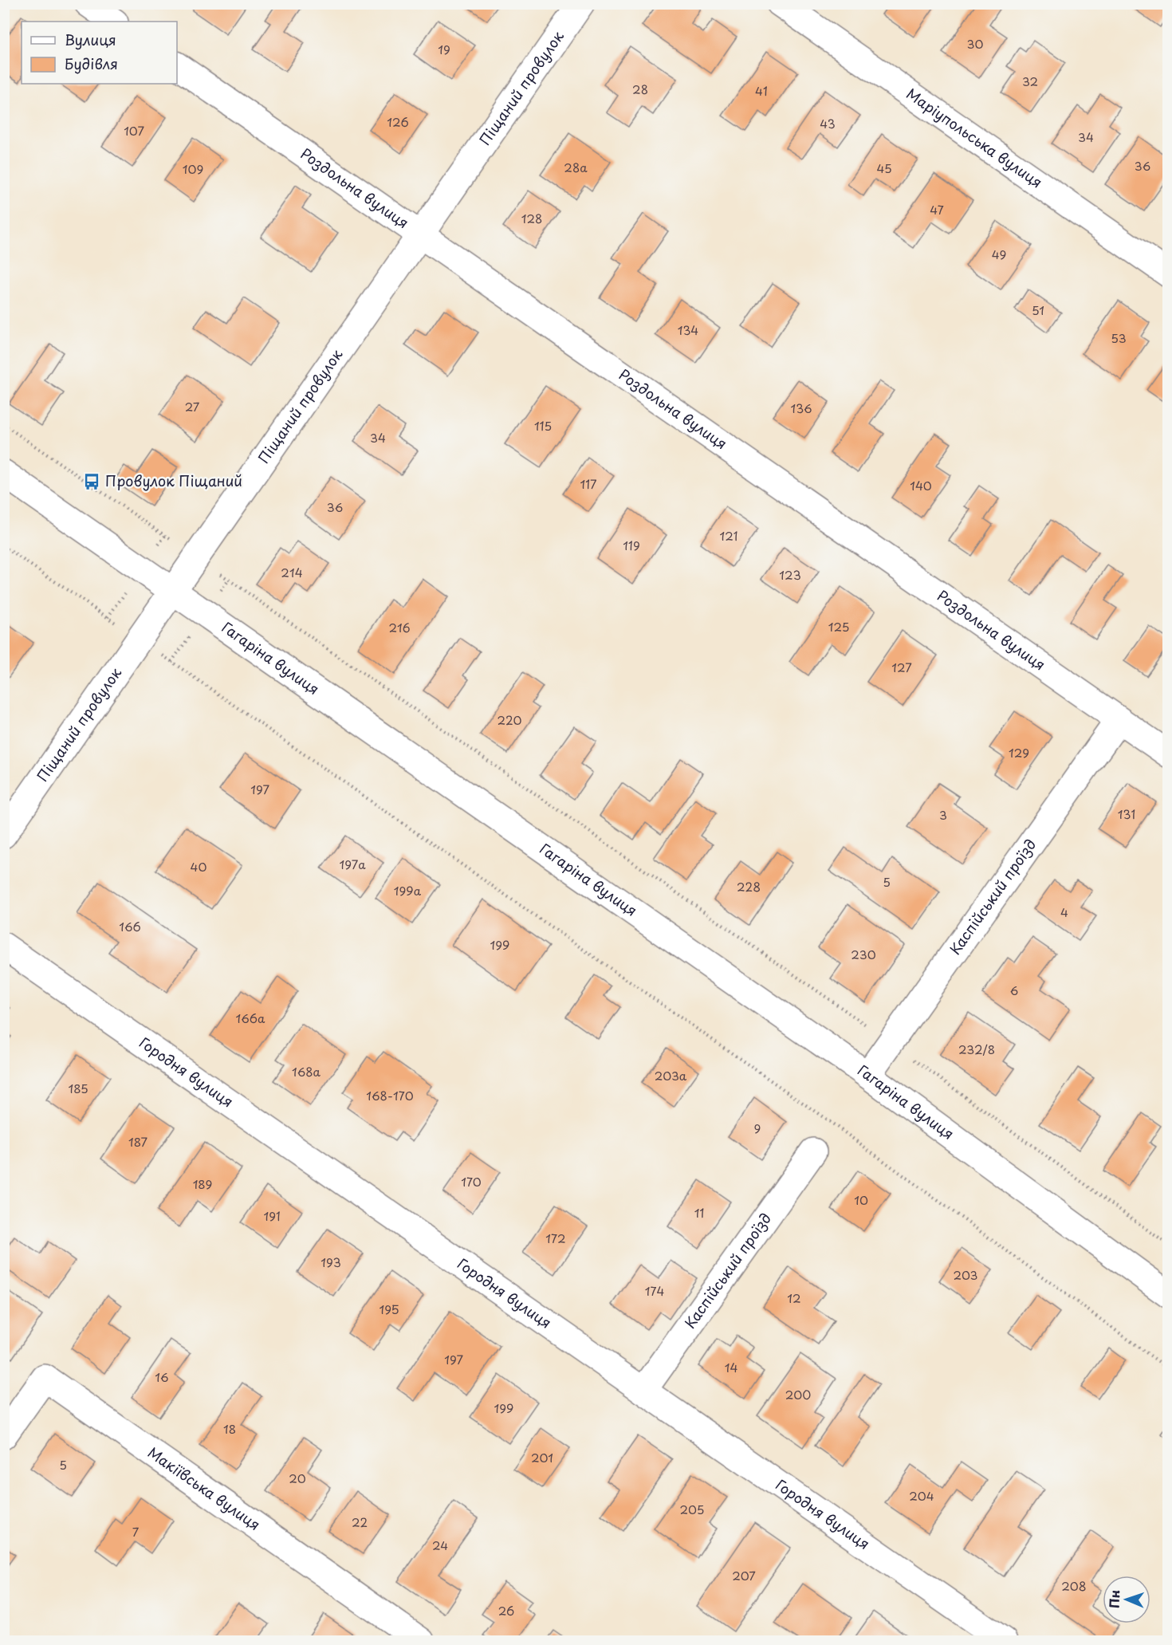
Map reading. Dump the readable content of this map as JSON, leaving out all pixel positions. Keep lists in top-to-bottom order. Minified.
{"streets":{"street":["Піщаний провулок","Маріупольська вулиця","Роздольна вулиця","Гагаріна вулиця","Каспійський проїзд","Городня вулиця","Макіївська вулиця"]},"crossings":[["Піщаний провулок","Роздольна вулиця"],["Піщаний провулок","Гагаріна вулиця"],["Роздольна вулиця","Каспійський проїзд"],["Гагаріна вулиця","Каспійський проїзд"],["Каспійський проїзд","Городня вулиця"]],"places":{"bus stop":["Провулок Піщаний"]},"house_numbers":["30","19","32","28","41","126","43","107","34","36","28а","45","109","47","128","49","51","134","53","27","136","115","34","117","140","36","121","119","214","123","125","216","127","220","129","197","131","3","197а","40","5","228","199а","4","166","199","230","6","166а","232/8","168а","203а","185","168-170","9","187","170","189","10","11","191","172","193","203","174","12","195","197","14","16","200","199","18","201","5","20","204","205","22","7","24","207","208","26"],"legend":["Вулиця","Будівля"],"north":"left"}
